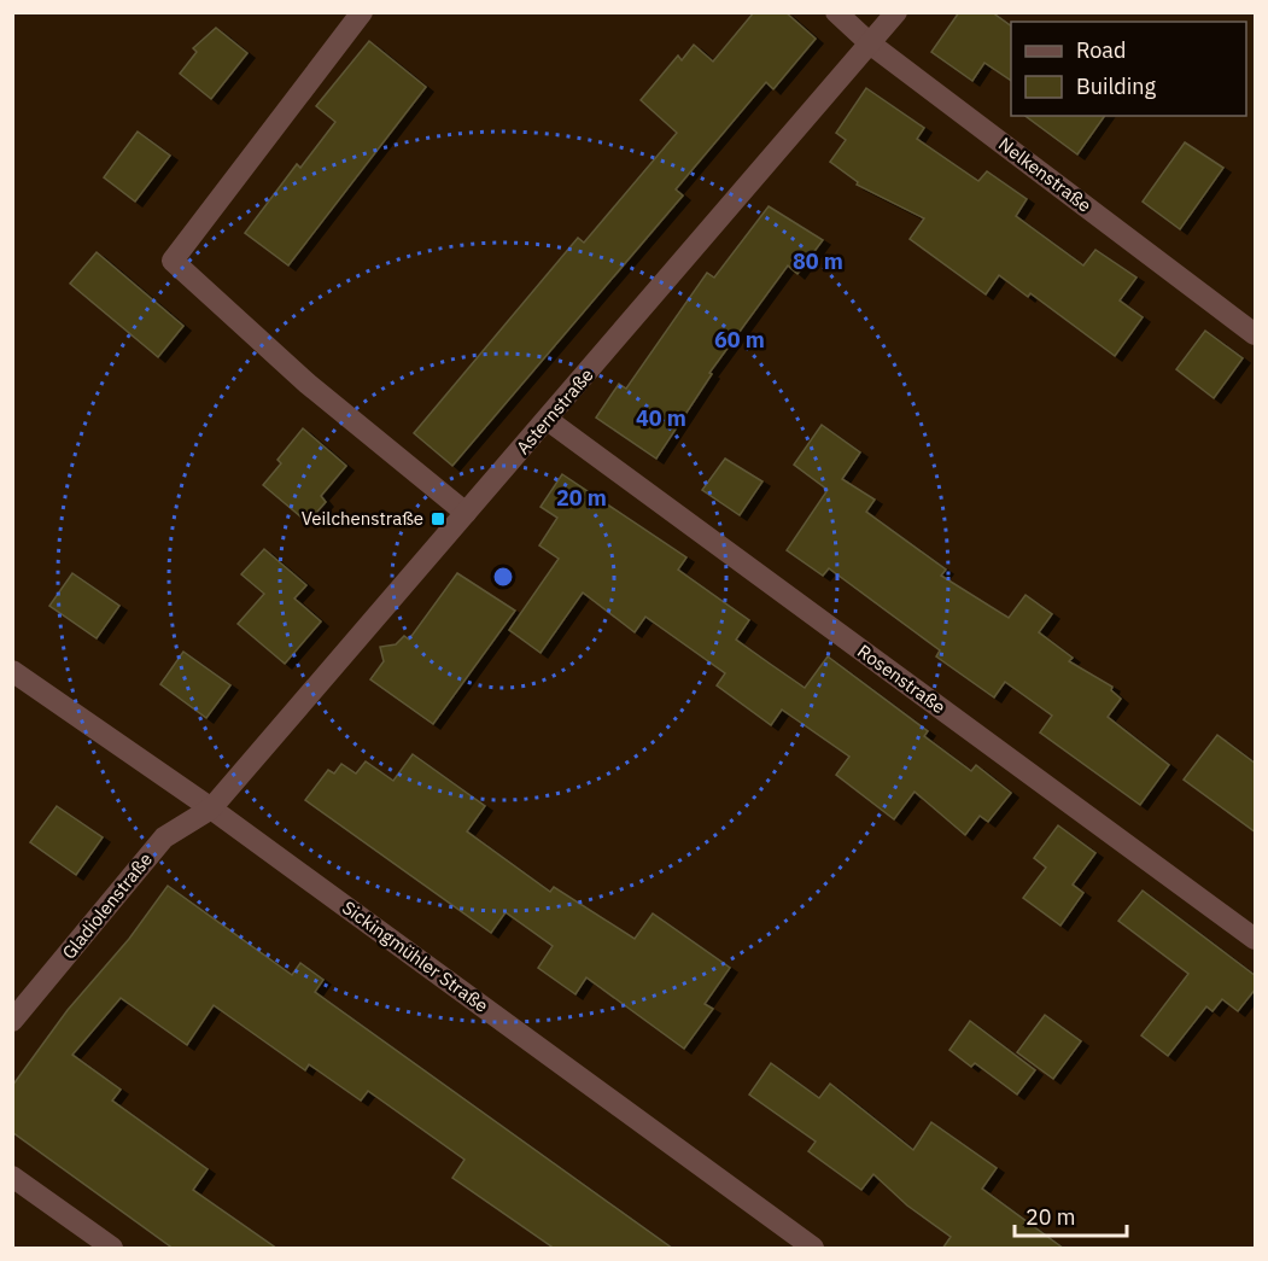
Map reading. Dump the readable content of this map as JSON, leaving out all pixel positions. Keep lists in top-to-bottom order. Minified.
{"streets":{"street":["Nelkenstraße","Asternstraße","Rosenstraße","Gladiolenstraße","Sickingmühler Straße"]},"crossings":[["Nelkenstraße","Asternstraße"],["Asternstraße","Rosenstraße"],["Asternstraße","Gladiolenstraße"],["Asternstraße","Sickingmühler Straße"],["Gladiolenstraße","Sickingmühler Straße"]],"places":{"transit":["Veilchenstraße"]},"legend":["Road","Building"],"scale_bar":"20 m","rings":["80 m","60 m","40 m","20 m"]}
